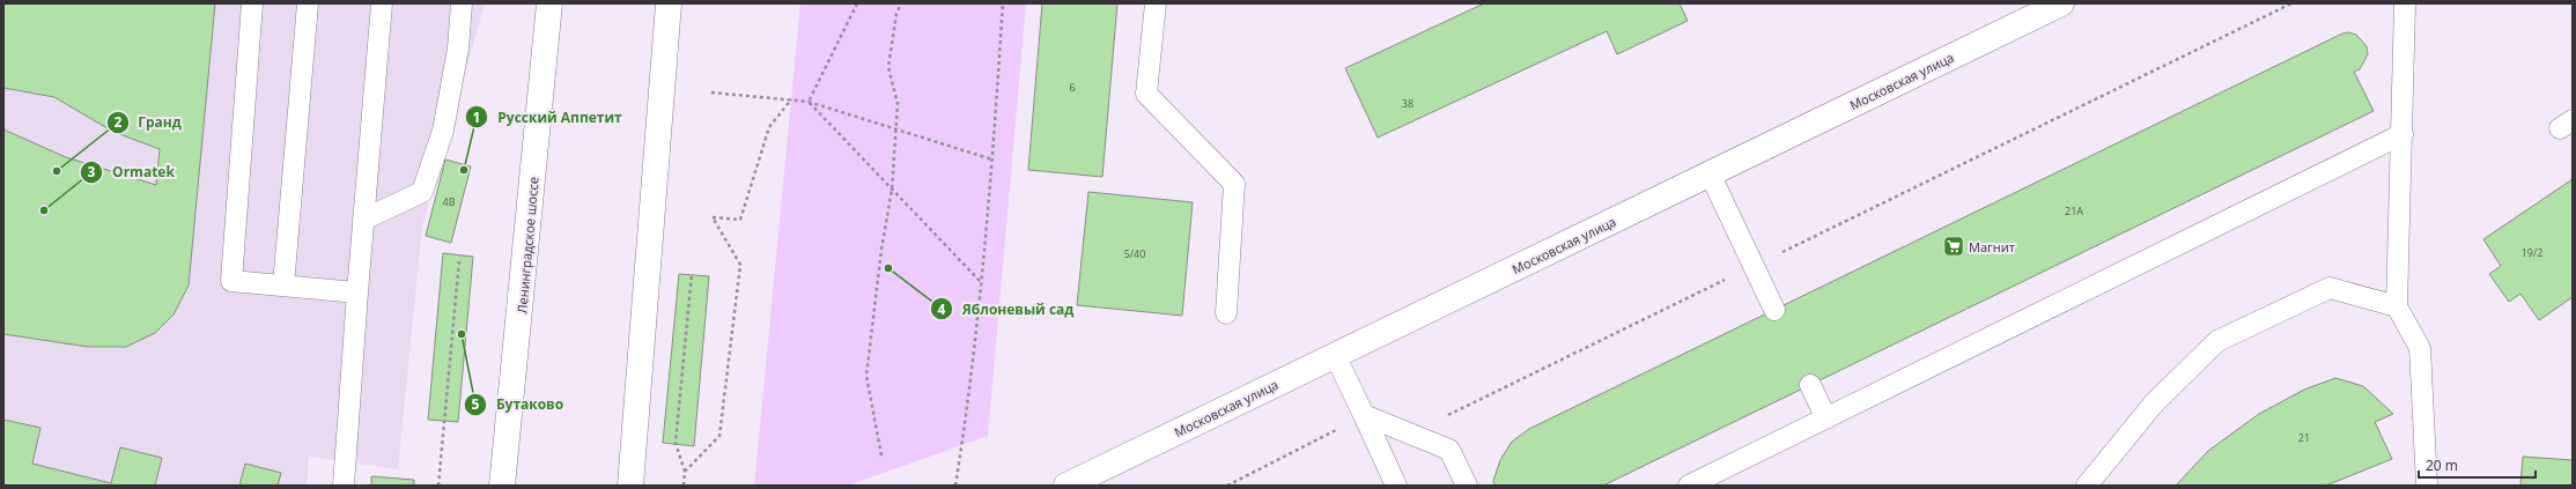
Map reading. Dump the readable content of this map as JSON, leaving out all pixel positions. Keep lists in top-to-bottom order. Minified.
{"streets":{"main road":["Московская улица","Ленинградское шоссе"]},"places":{"other":["Русский Аппетит","Гранд","Ormatek","Яблоневый сад","Бутаково"],"supermarket":["Магнит"]},"house_numbers":["6","38","4В","21А","19/2","5/40","21"],"scale_bar":"20 m"}
